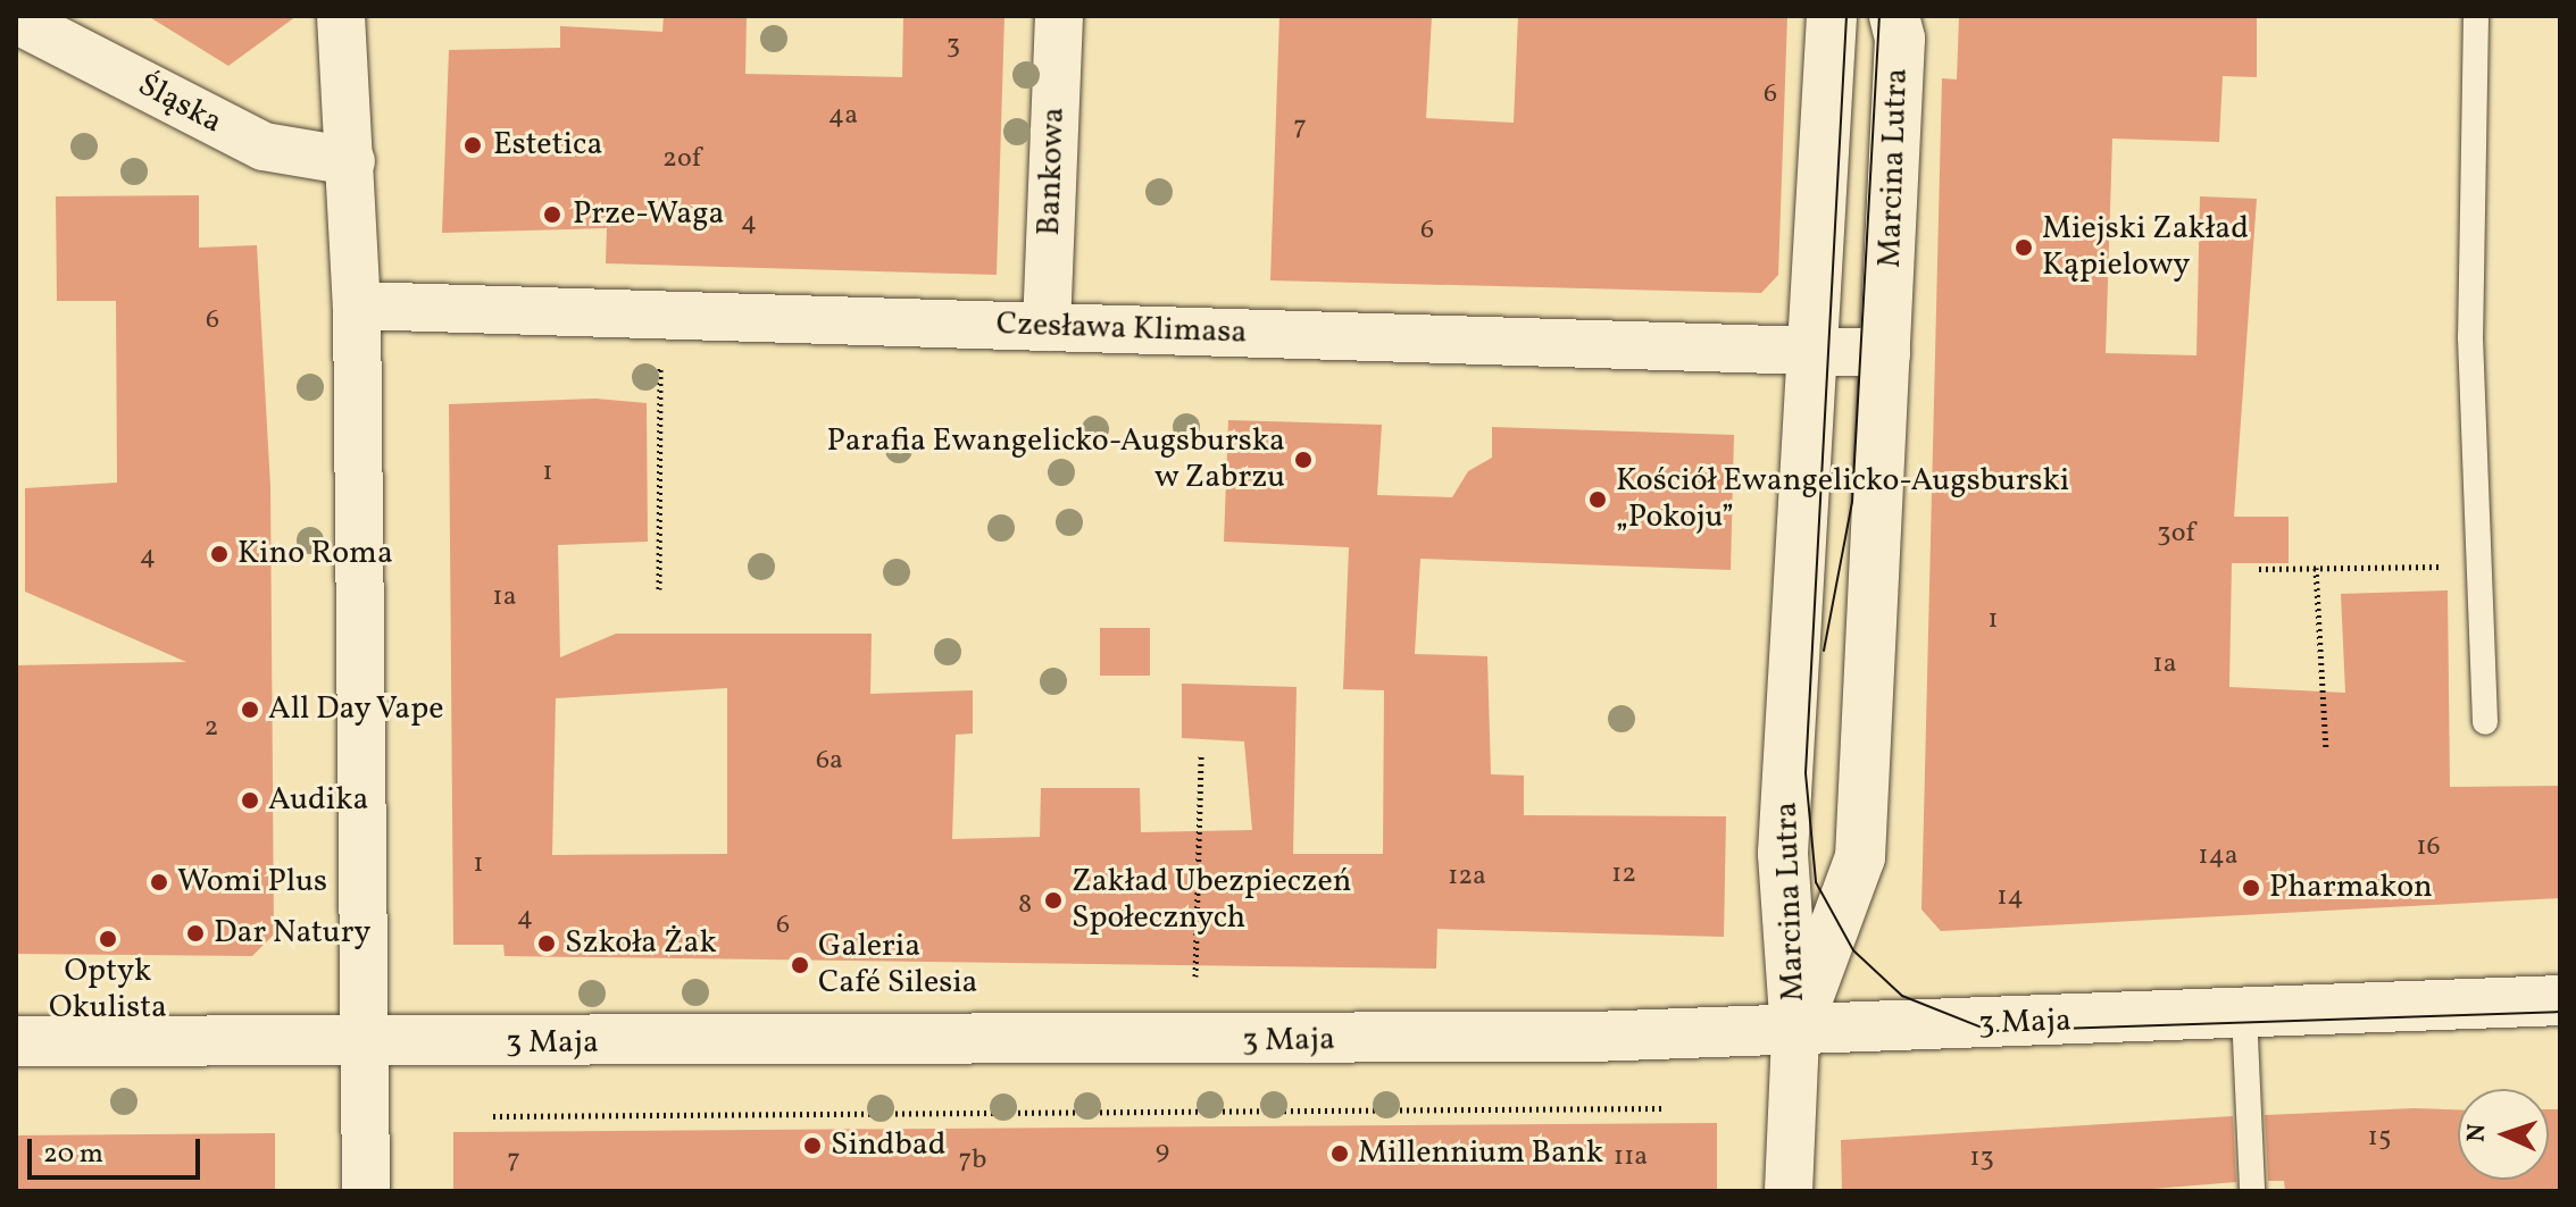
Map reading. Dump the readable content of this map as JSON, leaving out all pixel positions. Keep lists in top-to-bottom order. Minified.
{"streets":{"street":["Śląska","Marcina Lutra","Bankowa","Czesława Klimasa","3 Maja"]},"crossings":[["Marcina Lutra","Czesława Klimasa"],["Marcina Lutra","3 Maja"],["Bankowa","Czesława Klimasa"]],"places":["Estetica","Prze-Waga","Miejski Zakład Kąpielowy","Parafia Ewangelicko-Augsburska w Zabrzu","Kościół Ewangelicko-Augsburski „Pokoju”","Kino Roma","All Day Vape","Audika","Womi Plus","Pharmakon","Zakład Ubezpieczeń Społecznych","Dar Natury","Optyk Okulista","Szkoła Żak","Galeria Café Silesia","Sindbad","Millennium Bank"],"house_numbers":["3","6","4a","7","2of","4","6","6","1","3of","4","1a","1","1a","2","6a","16","14a","1","12","12a","14","8","4","6","15","9","11a","13","7","7b"],"scale_bar":"20 m","north":"left"}
